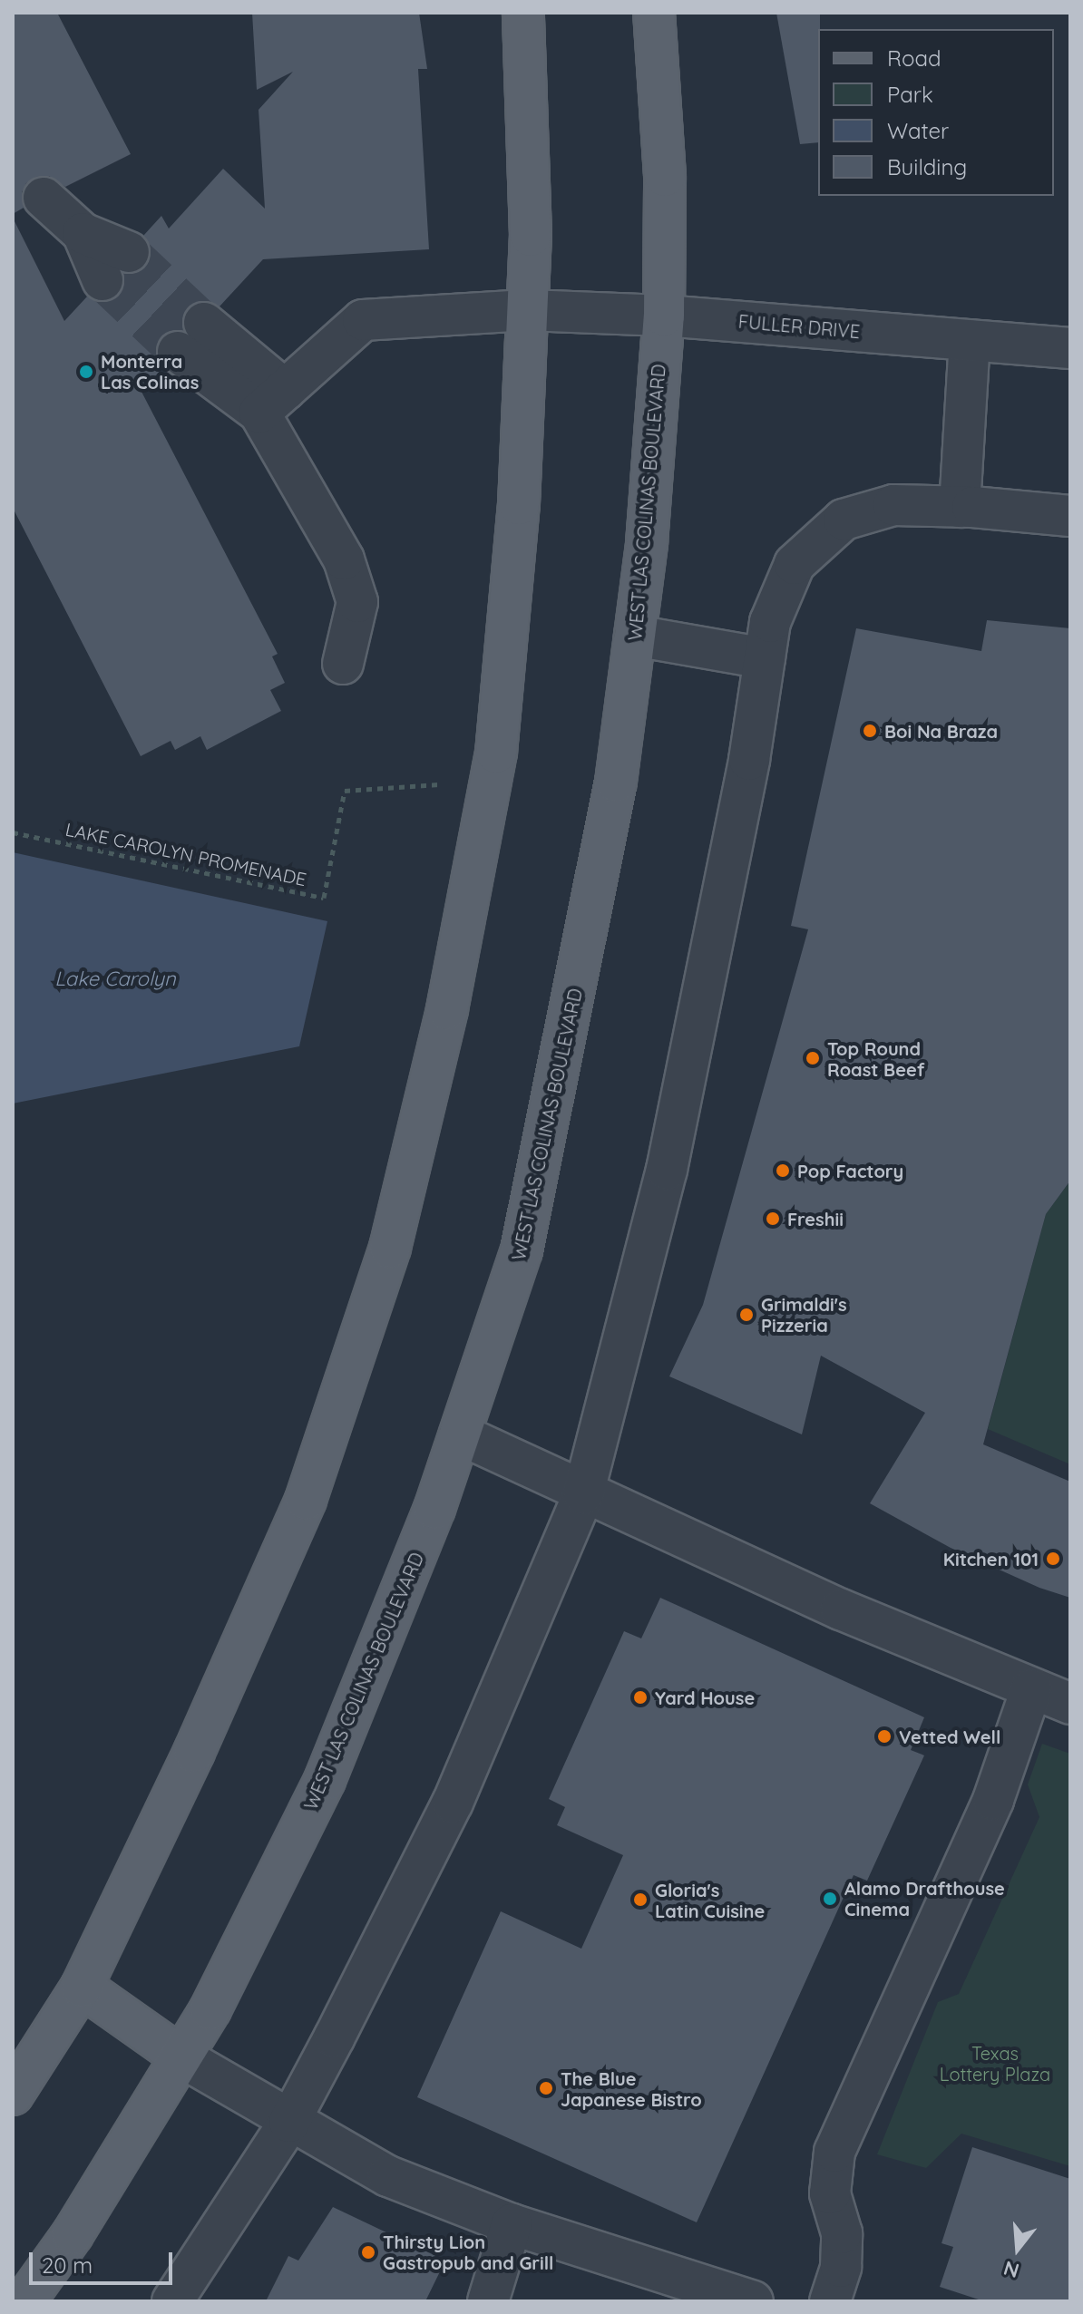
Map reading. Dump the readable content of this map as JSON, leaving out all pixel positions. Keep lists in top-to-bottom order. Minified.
{"streets":{"main road":["WEST LAS COLINAS BOULEVARD"],"street":["FULLER DRIVE"],"path":["LAKE CAROLYN PROMENADE"]},"crossings":[["FULLER DRIVE","WEST LAS COLINAS BOULEVARD"]],"water":["Lake Carolyn"],"parks":["Texas Lottery Plaza"],"places":["Monterra Las Colinas","Boi Na Braza","Top Round Roast Beef","Pop Factory","Freshii","Grimaldi's Pizzeria","Kitchen 101","Yard House","Vetted Well","Alamo Drafthouse Cinema","Gloria's Latin Cuisine","The Blue Japanese Bistro","Thirsty Lion Gastropub and Grill"],"legend":["Road","Park","Water","Building"],"scale_bar":"20 m","north":"bottom"}
